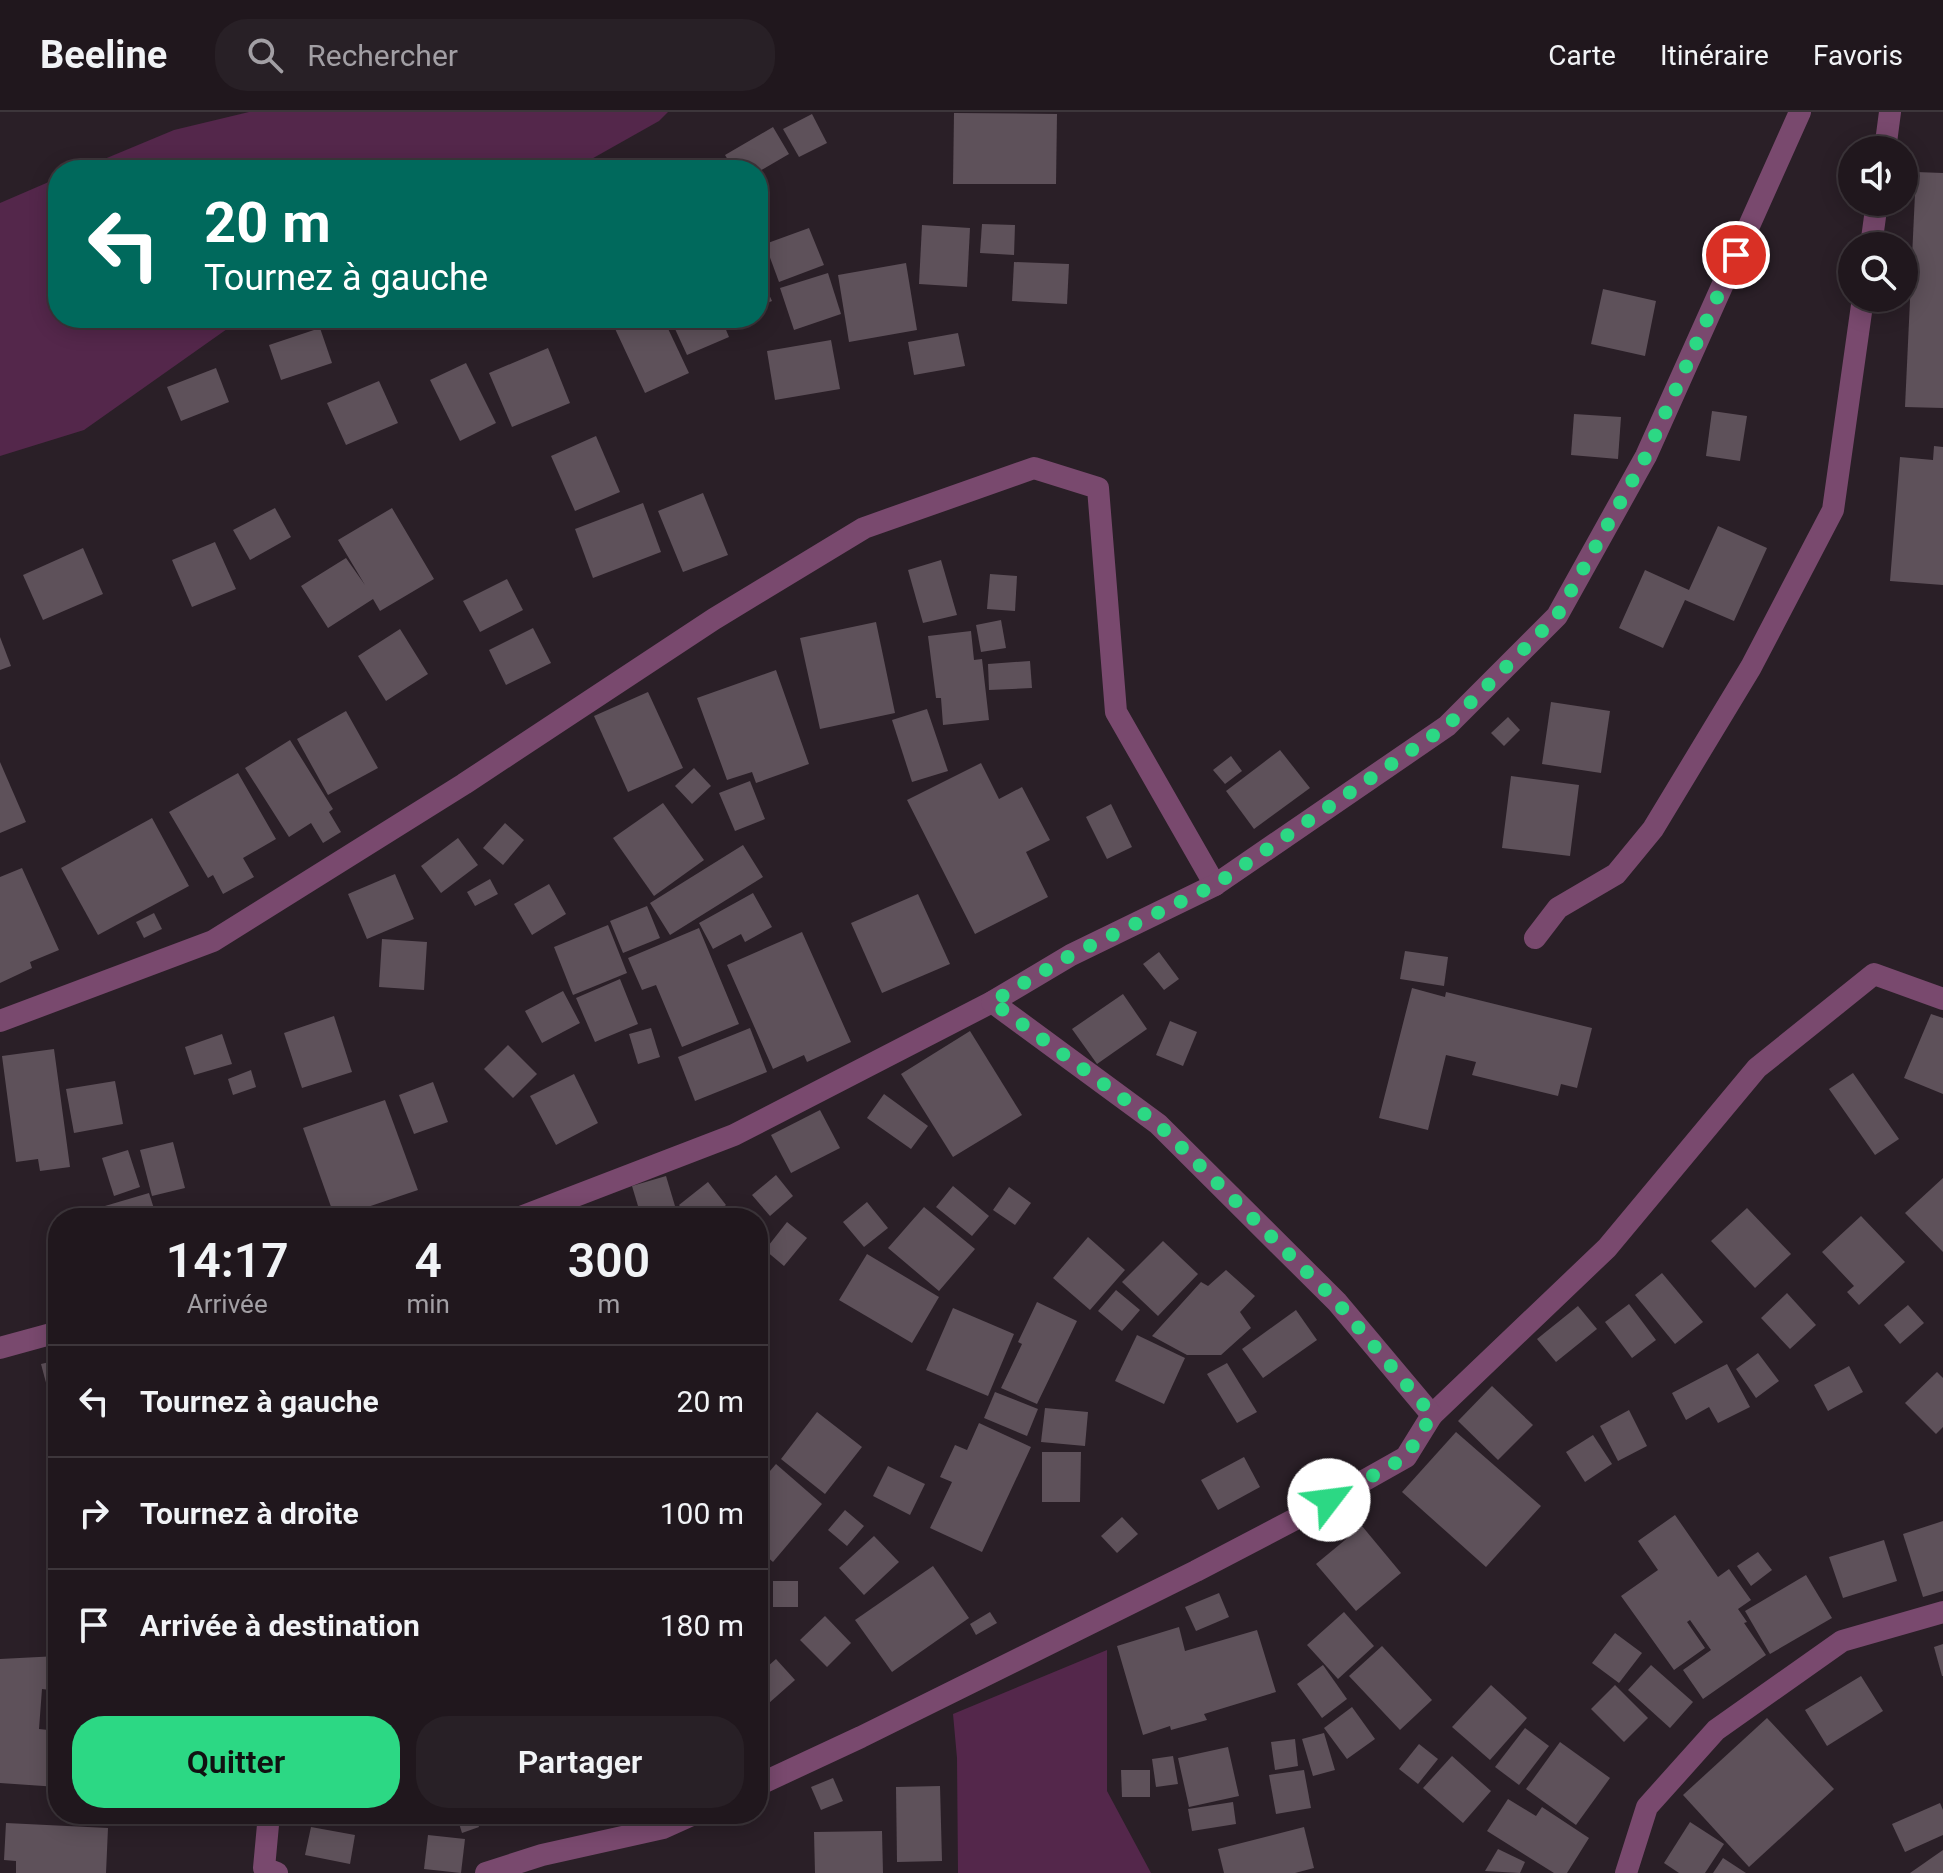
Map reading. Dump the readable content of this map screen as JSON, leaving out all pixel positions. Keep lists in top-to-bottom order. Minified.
{"page":{"header":"Beeline","search":"Rechercher","nav":["Carte","Itinéraire","Favoris"],"turn":["20 m","Tournez à gauche"],"eta":["14:17","Arrivée","4","min","300","m"],"list":[{"name":"Tournez à gauche","value":"20 m"},{"name":"Tournez à droite","value":"100 m"},{"name":"Arrivée à destination","value":"180 m"}],"buttons":["Quitter","Partager"]}}
